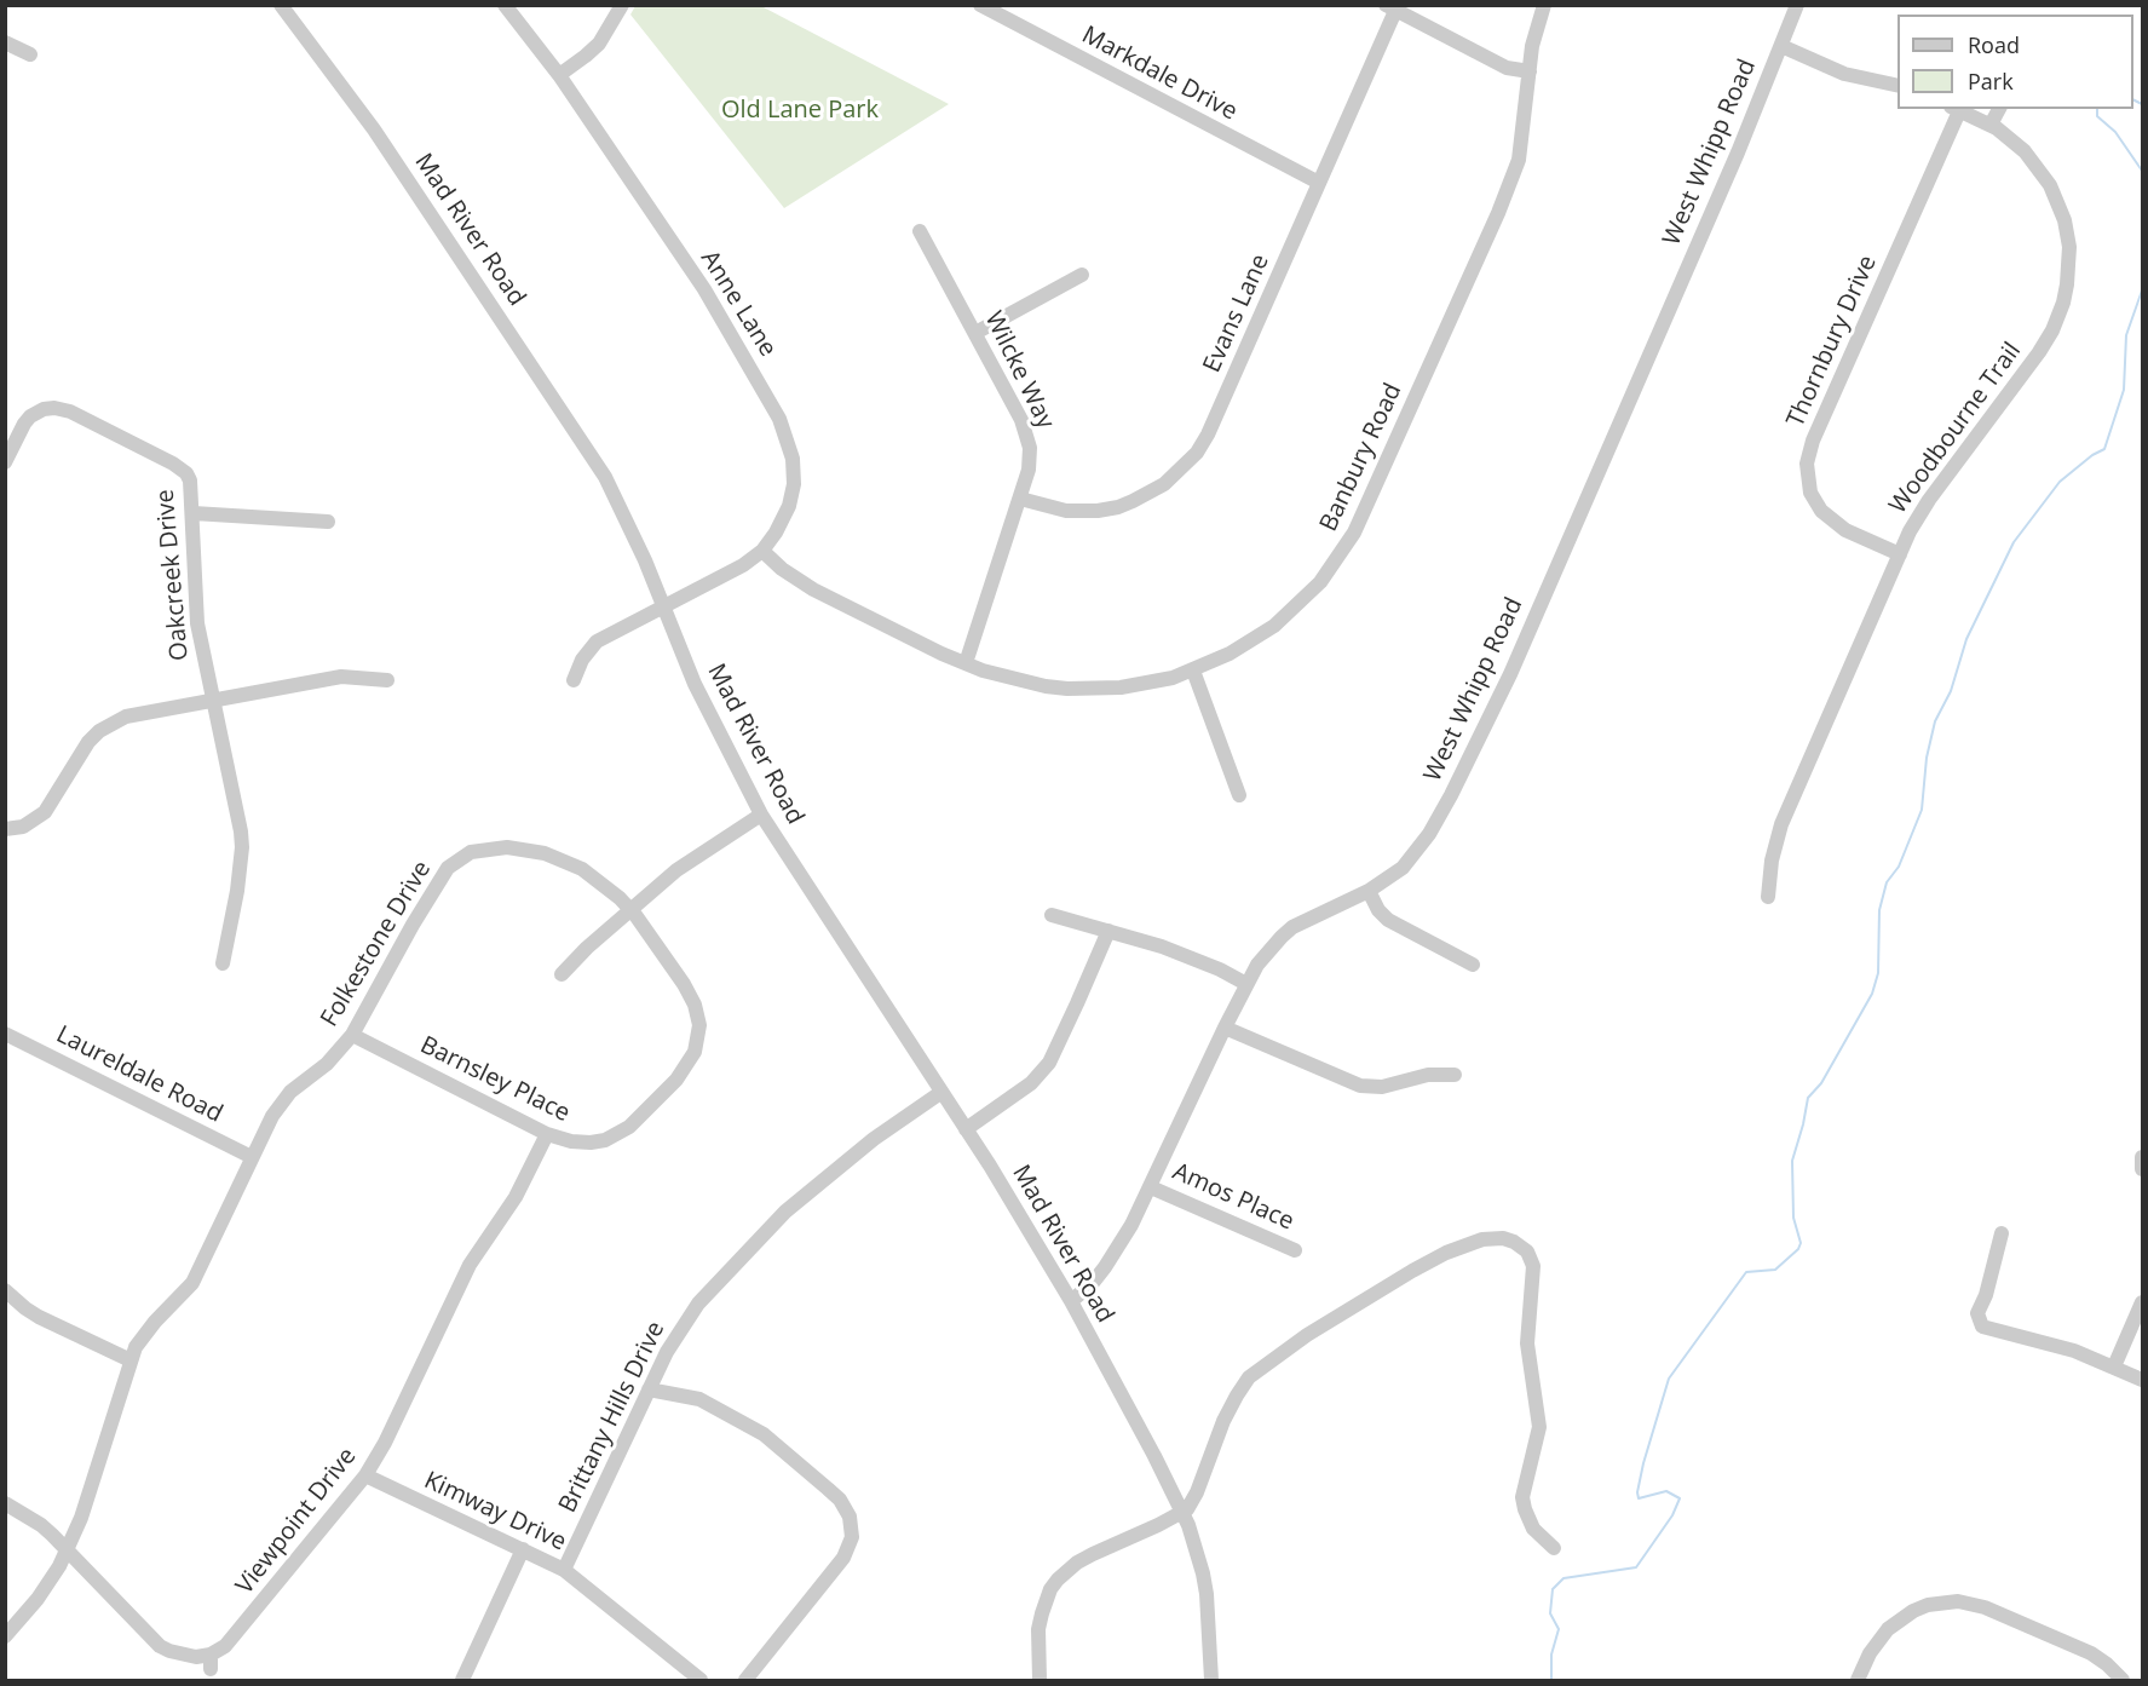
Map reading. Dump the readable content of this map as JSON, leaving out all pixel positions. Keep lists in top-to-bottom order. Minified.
{"streets":{"street":["Markdale Drive","West Whipp Road","Mad River Road","Anne Lane","Evans Lane","Thornbury Drive","Wilcke Way","Woodbourne Trail","Banbury Road","Oakcreek Drive","Folkestone Drive","Laureldale Road","Barnsley Place","Amos Place","Brittany Hills Drive","Kimway Drive","Viewpoint Drive"]},"crossings":[["Markdale Drive","Evans Lane"],["West Whipp Road","Mad River Road"],["West Whipp Road","Amos Place"],["Mad River Road","Anne Lane"],["Mad River Road","Brittany Hills Drive"],["Anne Lane","Banbury Road"],["Evans Lane","Wilcke Way"],["Thornbury Drive","Woodbourne Trail"],["Wilcke Way","Banbury Road"],["Folkestone Drive","Laureldale Road"],["Folkestone Drive","Barnsley Place"],["Folkestone Drive","Viewpoint Drive"],["Barnsley Place","Viewpoint Drive"],["Brittany Hills Drive","Kimway Drive"],["Kimway Drive","Viewpoint Drive"]],"parks":["Old Lane Park"],"legend":["Road","Park"]}
